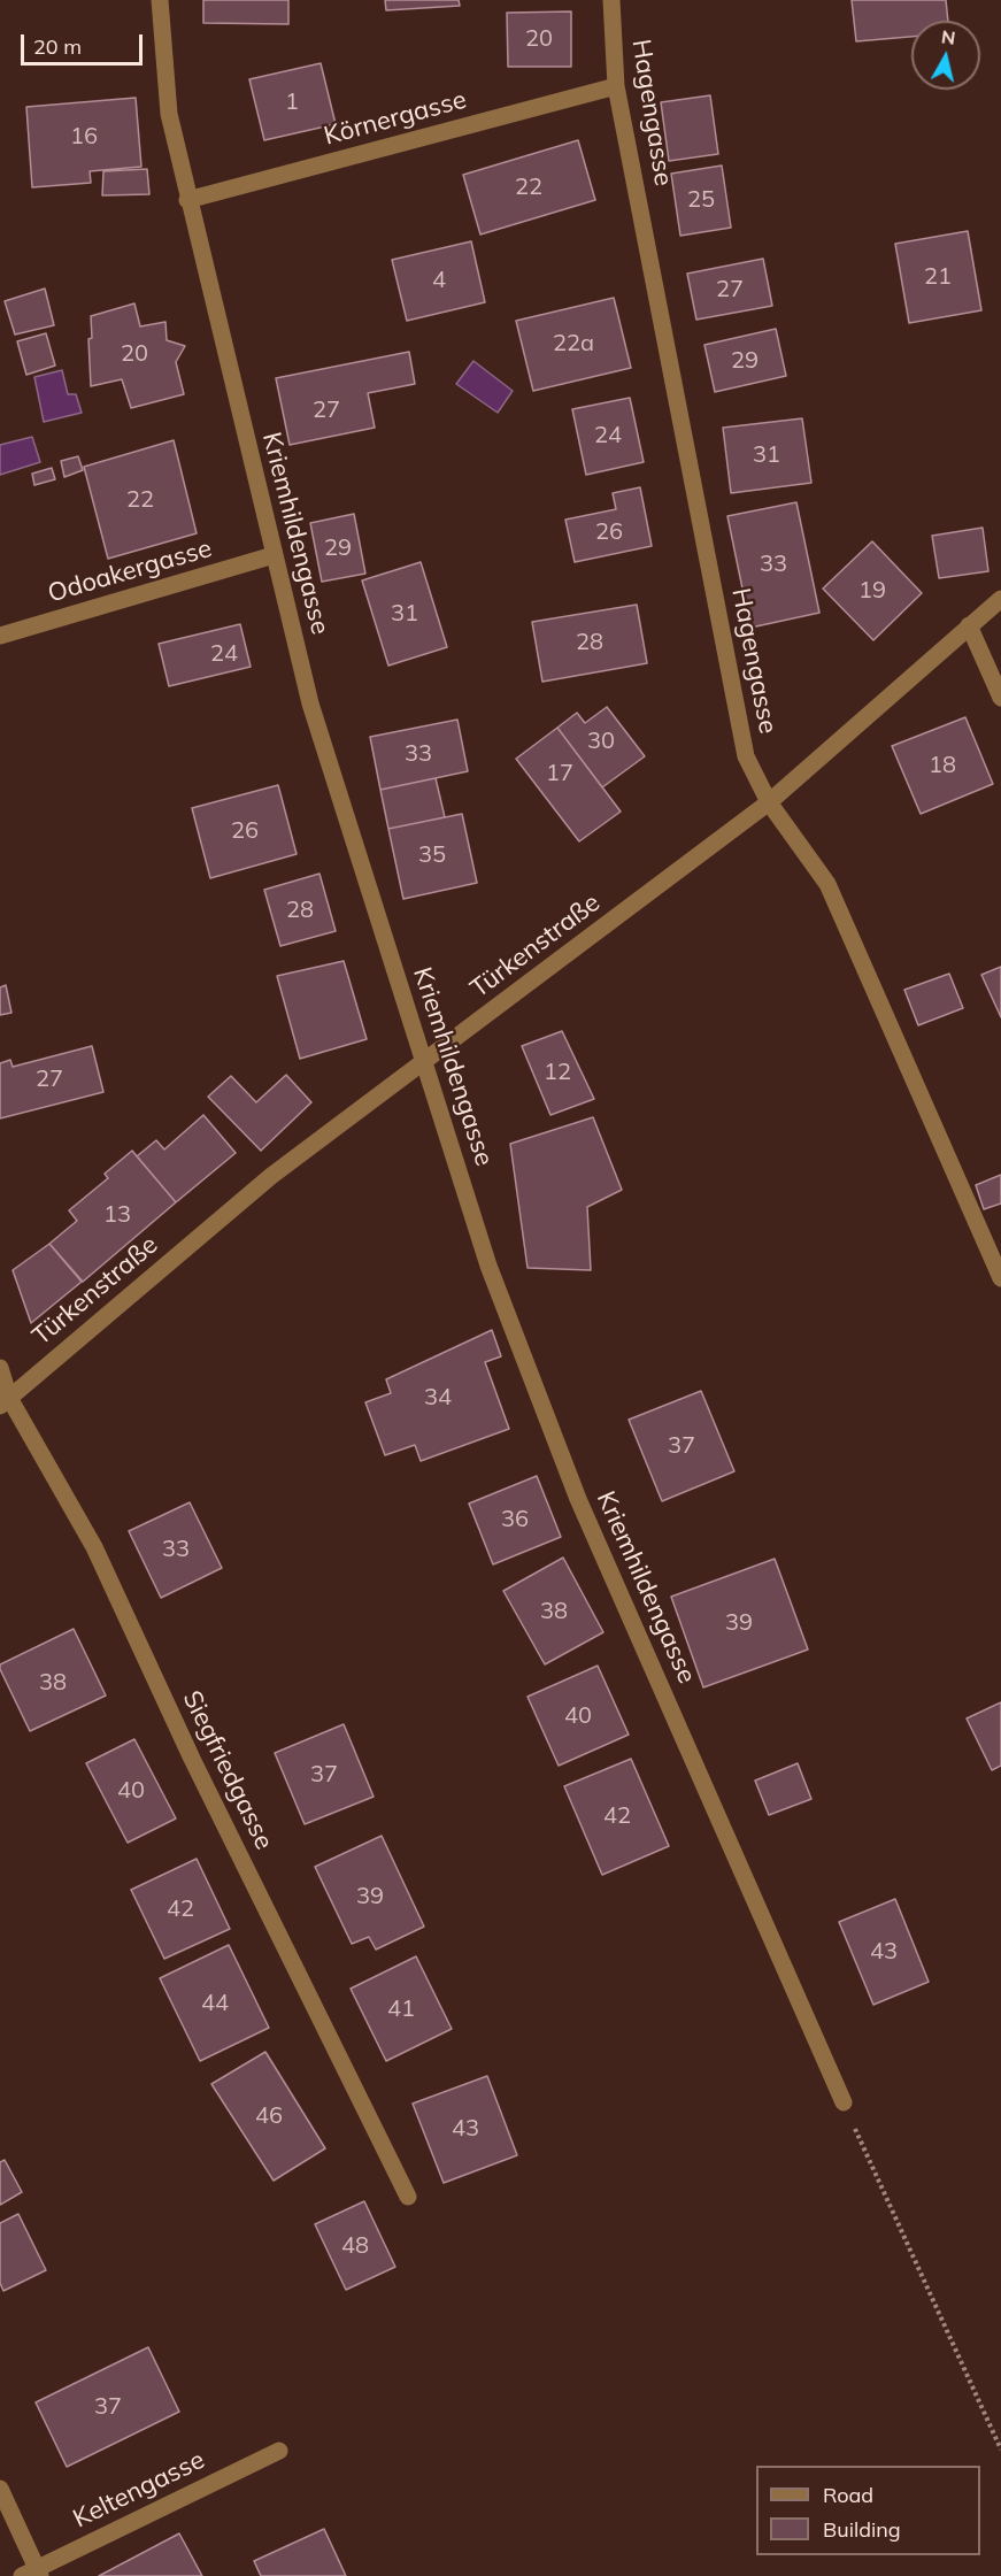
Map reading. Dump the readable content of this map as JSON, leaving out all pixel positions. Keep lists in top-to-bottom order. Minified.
{"streets":{"street":["Hagengasse","Körnergasse","Kriemhildengasse","Odoakergasse","Türkenstraße","Siegfriedgasse","Keltengasse"]},"crossings":[["Hagengasse","Körnergasse"],["Hagengasse","Türkenstraße"],["Körnergasse","Kriemhildengasse"],["Kriemhildengasse","Odoakergasse"],["Kriemhildengasse","Türkenstraße"],["Türkenstraße","Siegfriedgasse"]],"house_numbers":["20","1","16","22","25","21","4","27","22a","20","29","27","24","31","22","26","29","33","19","31","28","24","30","33","18","17","26","35","28","12","27","13","34","37","36","33","38","39","38","40","37","40","42","39","42","43","44","41","46","43","48","37"],"legend":["Road","Building"],"scale_bar":"20 m","north":"top"}
